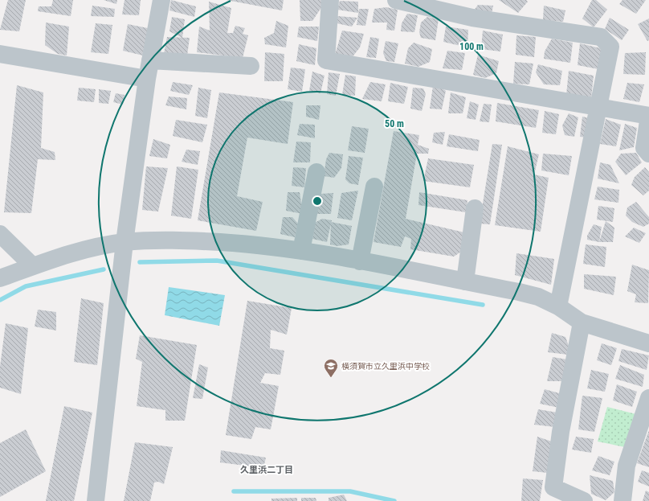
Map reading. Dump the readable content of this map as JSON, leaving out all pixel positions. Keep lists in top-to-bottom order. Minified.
{"districts":["久里浜二丁目"],"places":{"school or university":["横須賀市立久里浜中学校"]},"rings":["100 m","50 m"]}
